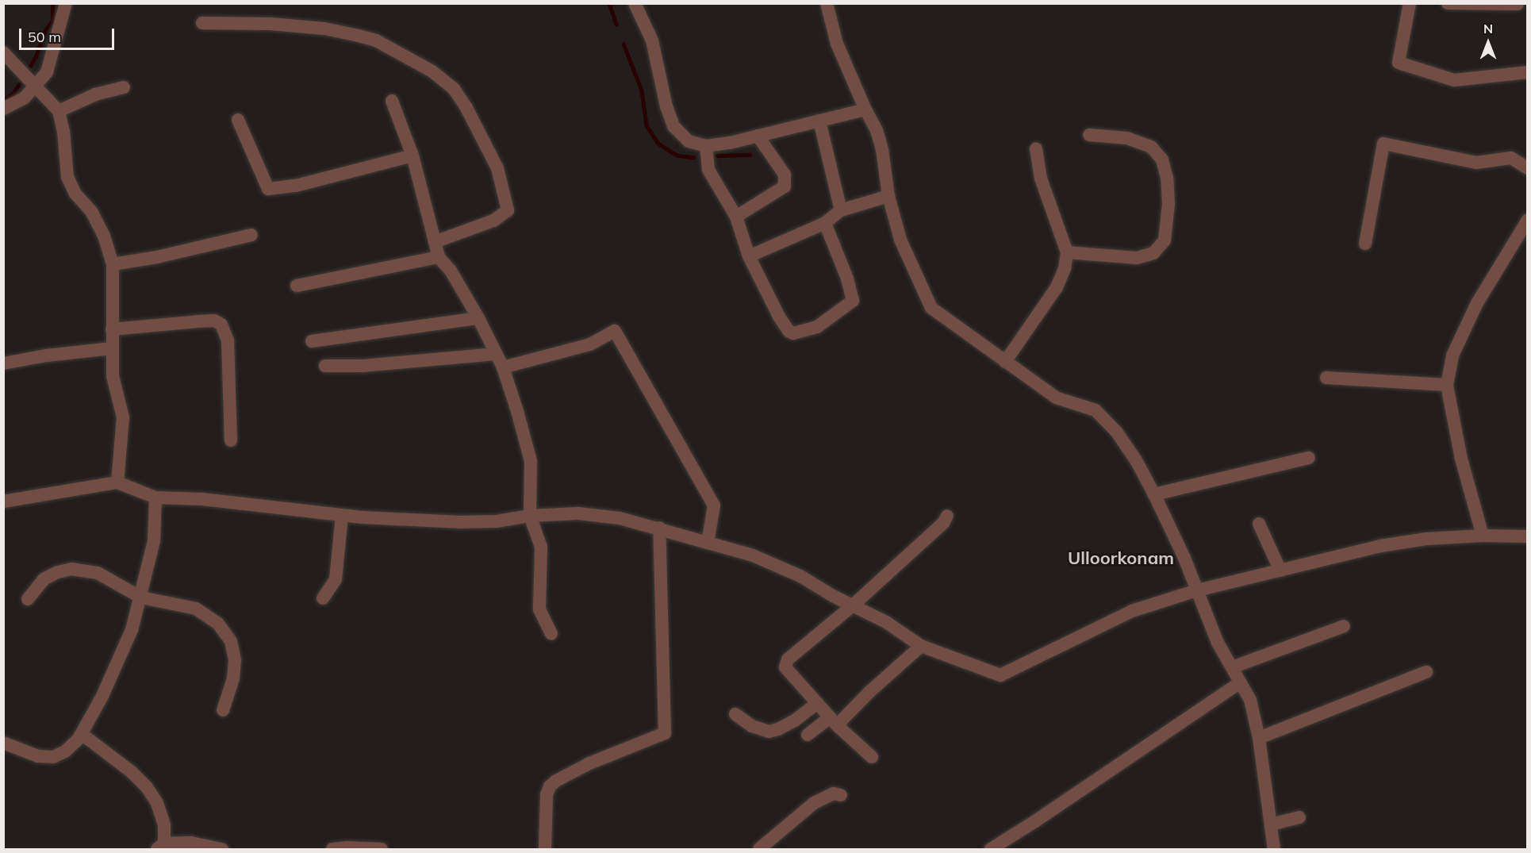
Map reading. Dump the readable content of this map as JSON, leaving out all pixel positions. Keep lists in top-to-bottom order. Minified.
{"districts":["Ulloorkonam"],"scale_bar":"50 m","north":"top"}
